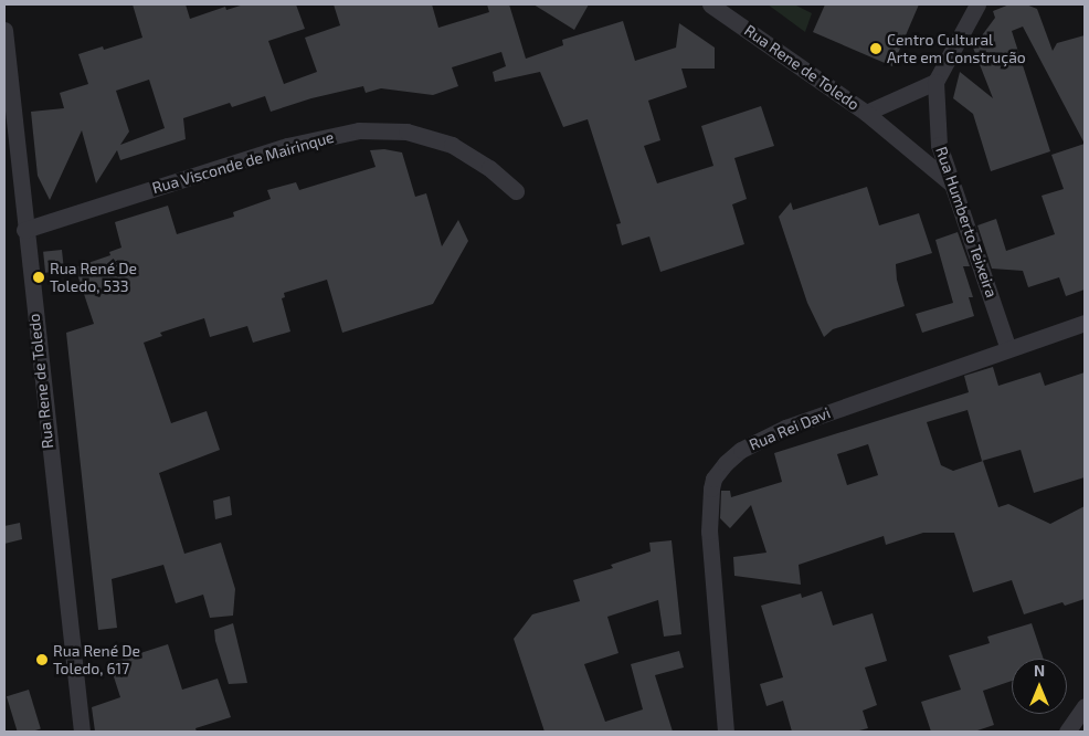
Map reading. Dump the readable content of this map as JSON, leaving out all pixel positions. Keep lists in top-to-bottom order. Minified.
{"streets":{"street":["Rua Rene de Toledo","Rua Visconde de Mairinque","Rua Humberto Teixeira","Rua Rei Davi"]},"crossings":[["Rua Rene de Toledo","Rua Visconde de Mairinque"],["Rua Rene de Toledo","Rua Humberto Teixeira"],["Rua Humberto Teixeira","Rua Rei Davi"]],"places":["Centro Cultural Arte em Construção","Rua René De Toledo, 533","Rua René De Toledo, 617"],"north":"top"}
